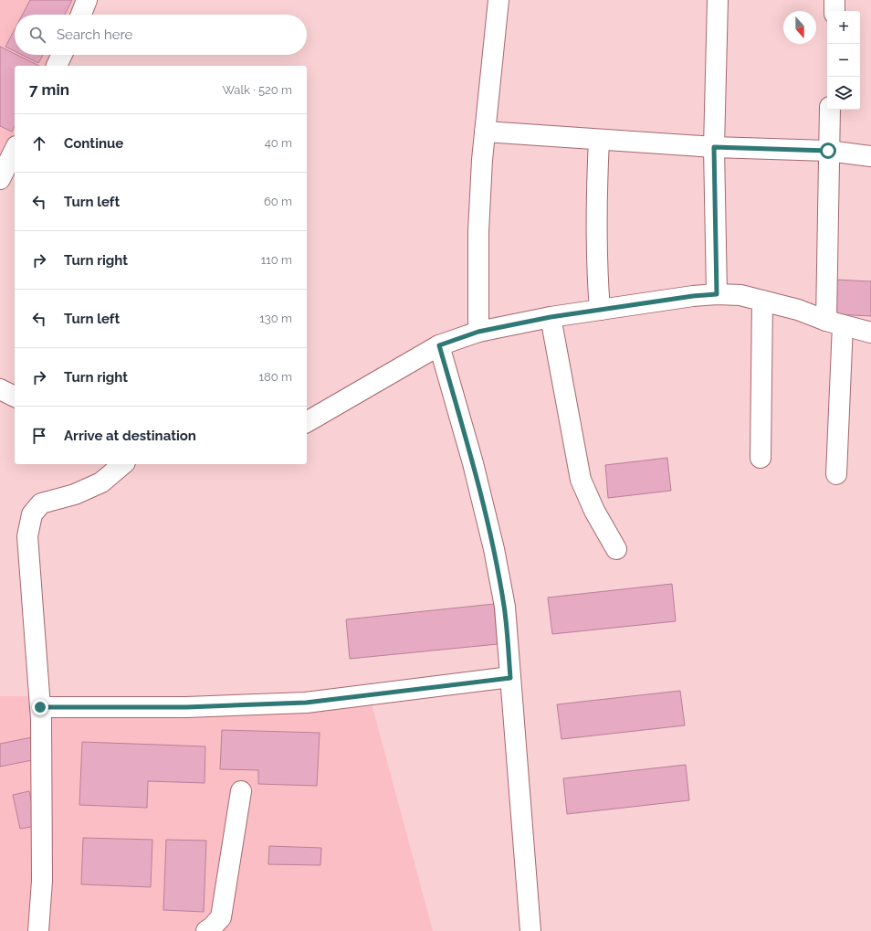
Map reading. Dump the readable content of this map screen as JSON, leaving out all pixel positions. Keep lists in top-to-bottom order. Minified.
{"north":"bottom","page":{"map_buttons":["+","−"],"search":"Search here","heading":["7 min","Walk · 520 m"],"list":[["Continue","40 m"],["Turn left","60 m"],["Turn right","110 m"],["Turn left","130 m"],["Turn right","180 m"],"Arrive at destination"]}}
